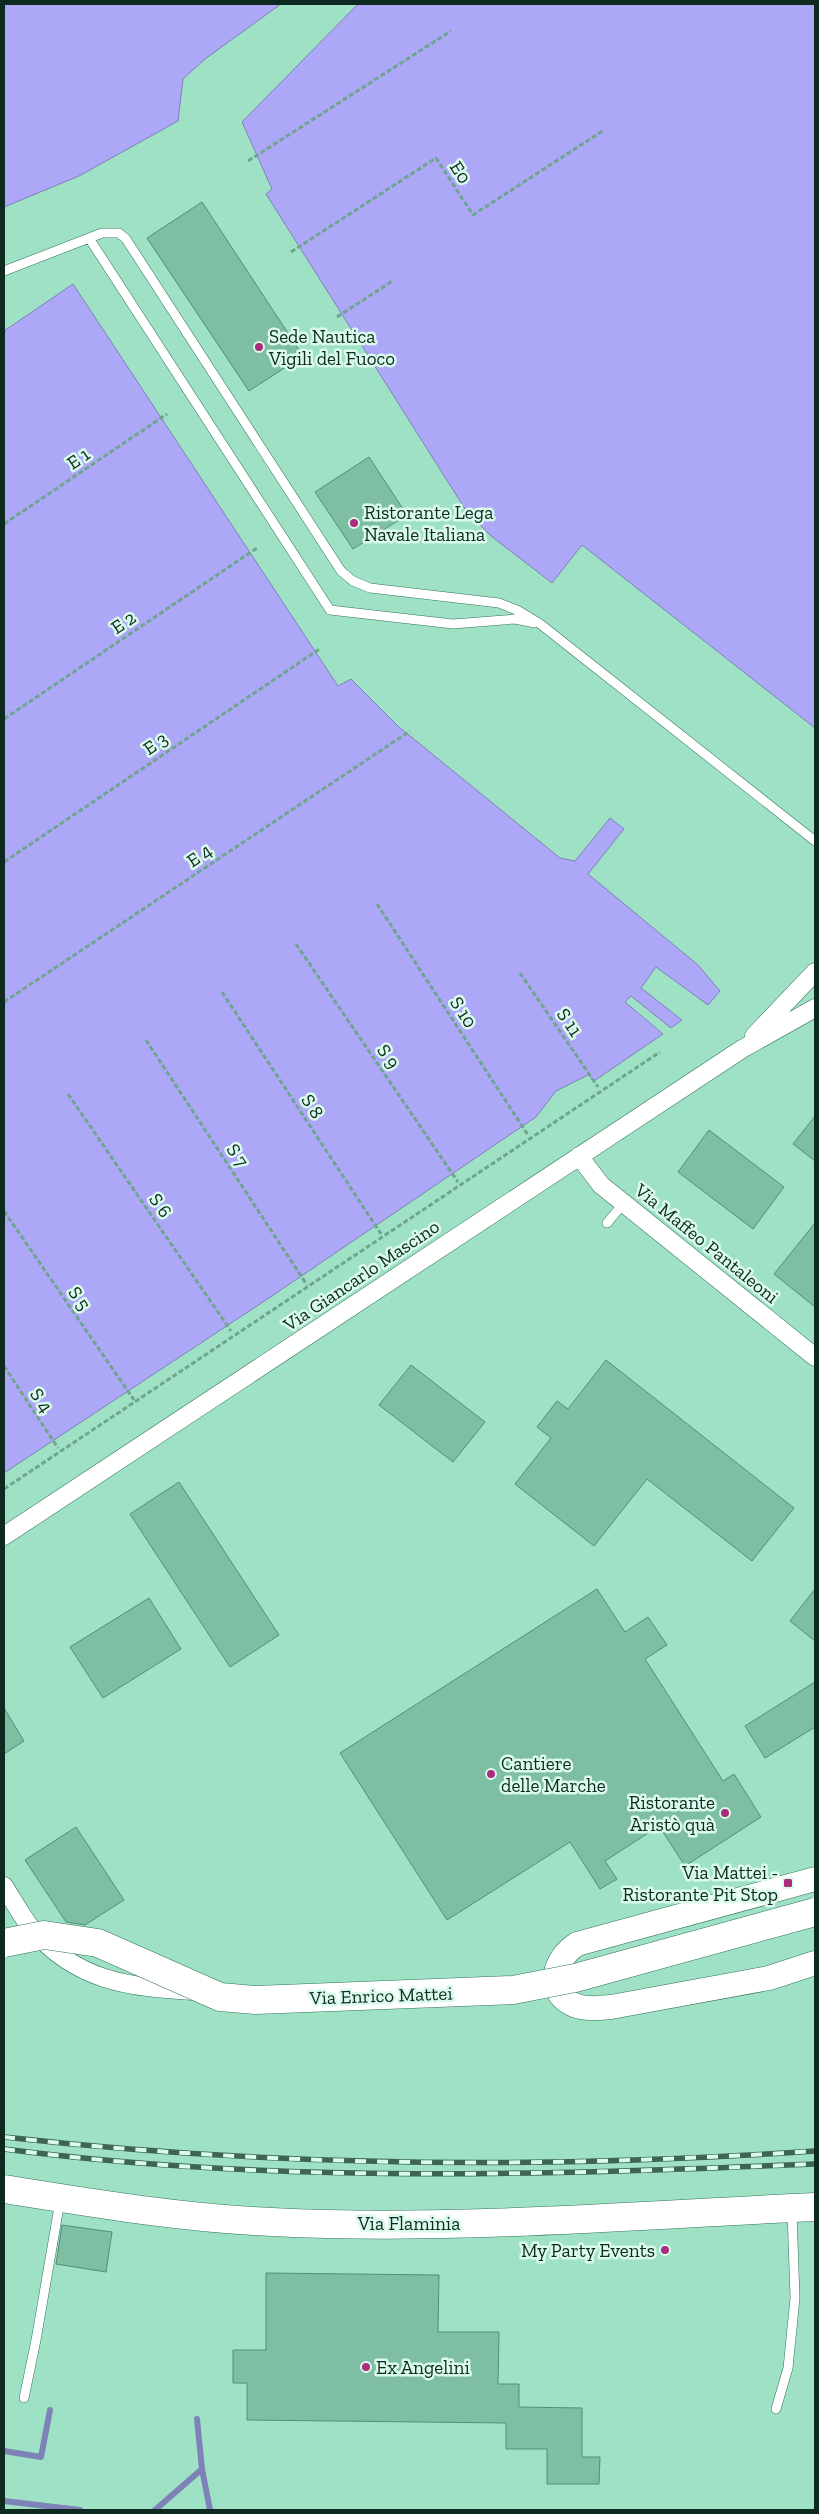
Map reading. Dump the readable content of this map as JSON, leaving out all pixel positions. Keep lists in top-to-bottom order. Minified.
{"streets":{"main road":["Via Enrico Mattei","Via Flaminia"],"street":["Via Maffeo Pantaleoni","Via Giancarlo Mascino"],"path":["E0","E 1","E 2","E 3","E 4","S 10","S 11","S 9","S 8","S 7","S 6","S 5","S 4"]},"crossings":[["Via Maffeo Pantaleoni","Via Giancarlo Mascino"]],"places":{"other":["Sede Nautica Vigili del Fuoco","Ristorante Lega Navale Italiana","Cantiere delle Marche","Ristorante Aristò quà","My Party Events","Ex Angelini"],"transit":["Via Mattei - Ristorante Pit Stop"]}}
